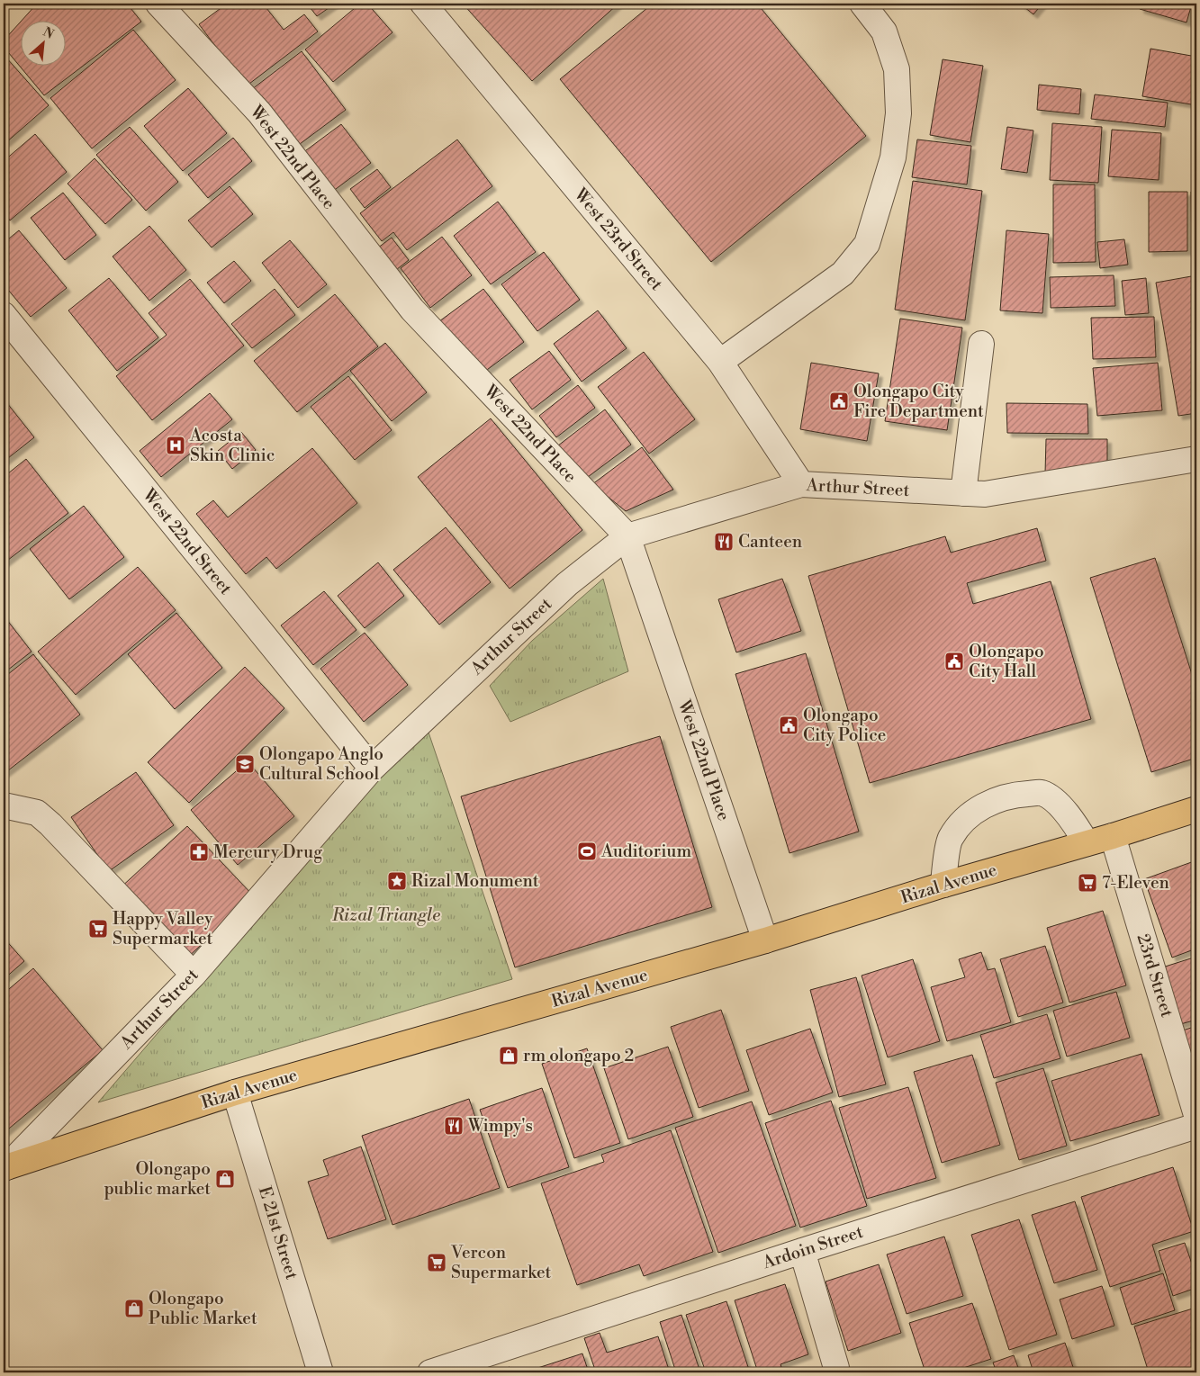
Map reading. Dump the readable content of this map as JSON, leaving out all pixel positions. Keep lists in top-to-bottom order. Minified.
{"streets":{"highway":["Rizal Avenue"],"street":["West 22nd Place","West 23rd Street","Arthur Street","West 22nd Street","23rd Street","E 21st Street","Ardoin Street"]},"crossings":[["West 22nd Place","Arthur Street"],["West 22nd Place","Rizal Avenue"],["West 23rd Street","Arthur Street"],["Arthur Street","West 22nd Street"],["Arthur Street","Rizal Avenue"],["Rizal Avenue","23rd Street"],["Rizal Avenue","E 21st Street"]],"parks":["Rizal Triangle"],"places":{"public building":["Olongapo City Fire Department","Olongapo City Hall","Olongapo City Police"],"hospital":["Acosta Skin Clinic"],"restaurant":["Canteen","Wimpy's"],"school or university":["Olongapo Anglo Cultural School"],"sports":["Auditorium"],"pharmacy":["Mercury Drug"],"place":["Rizal Monument"],"supermarket":["7-Eleven","Happy Valley Supermarket","Vercon Supermarket"],"shop":["rm olongapo 2","Olongapo public market","Olongapo Public Market"]},"north":"top right"}
